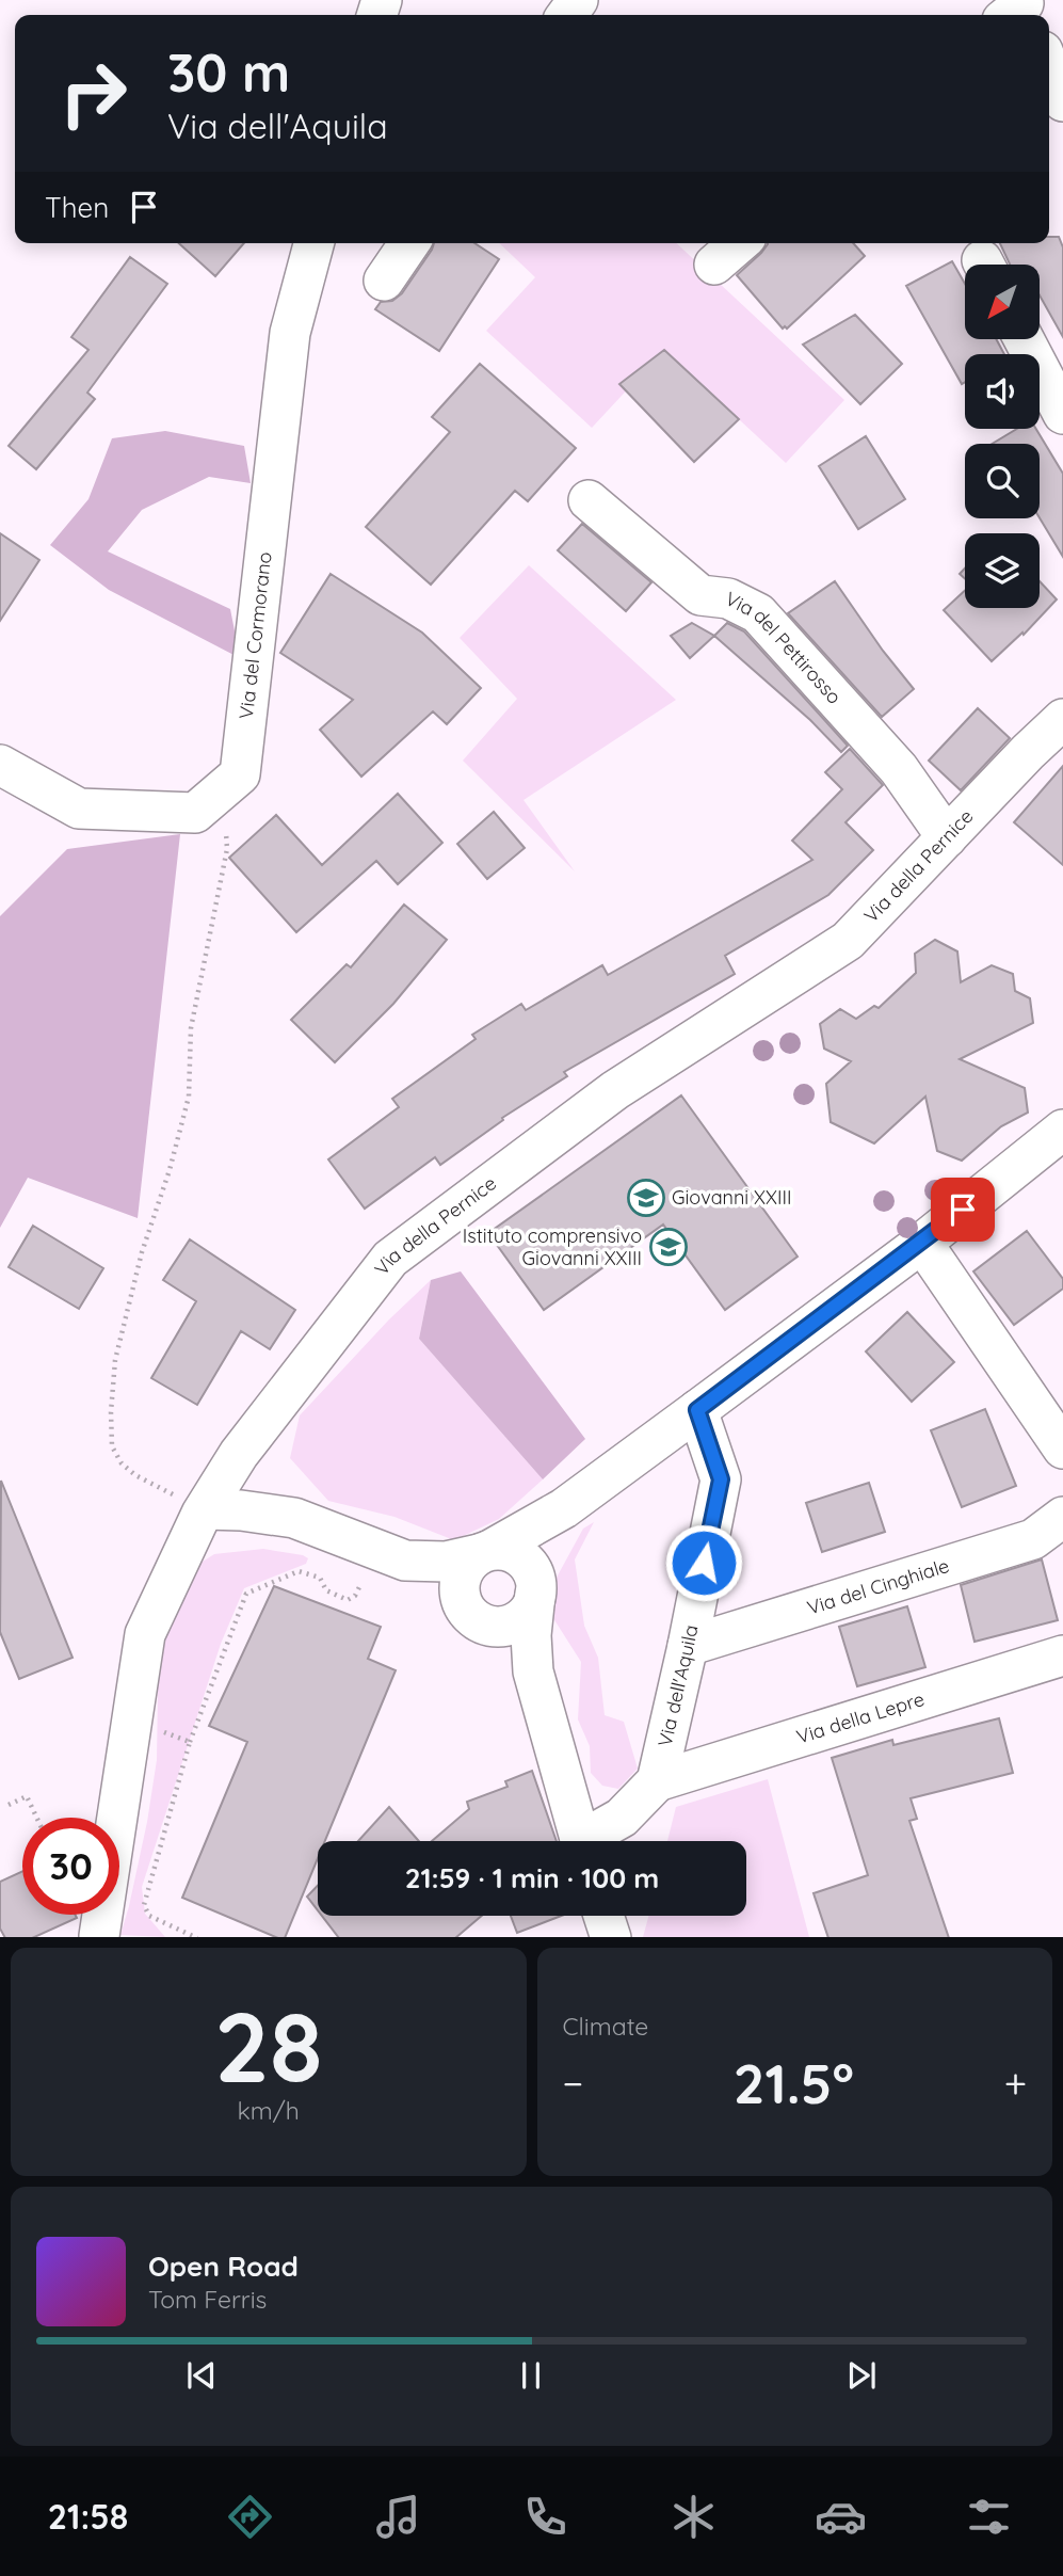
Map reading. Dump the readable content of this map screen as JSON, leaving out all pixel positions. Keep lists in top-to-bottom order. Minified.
{"streets":{"street":["Via del Cormorano","Via del Pettirosso","Via della Pernice","Via del Cinghiale","Via dell'Aquila","Via della Lepre"]},"crossings":[["Via del Pettirosso","Via della Pernice"],["Via del Cinghiale","Via dell'Aquila"],["Via dell'Aquila","Via della Lepre"]],"places":{"school or university":["Giovanni XXIII","Istituto comprensivo Giovanni XXIII"]},"north":"bottom left","page":{"turn":["30 m","Via dell'Aquila"],"then":"Then","limit":"30","trip":"21:59 · 1 min · 100 m","tile":[["28","km/h"],"Climate"],"heat":["−","21.5°","+"],"song":["Open Road","Tom Ferris"],"tabs":"21:58"}}
